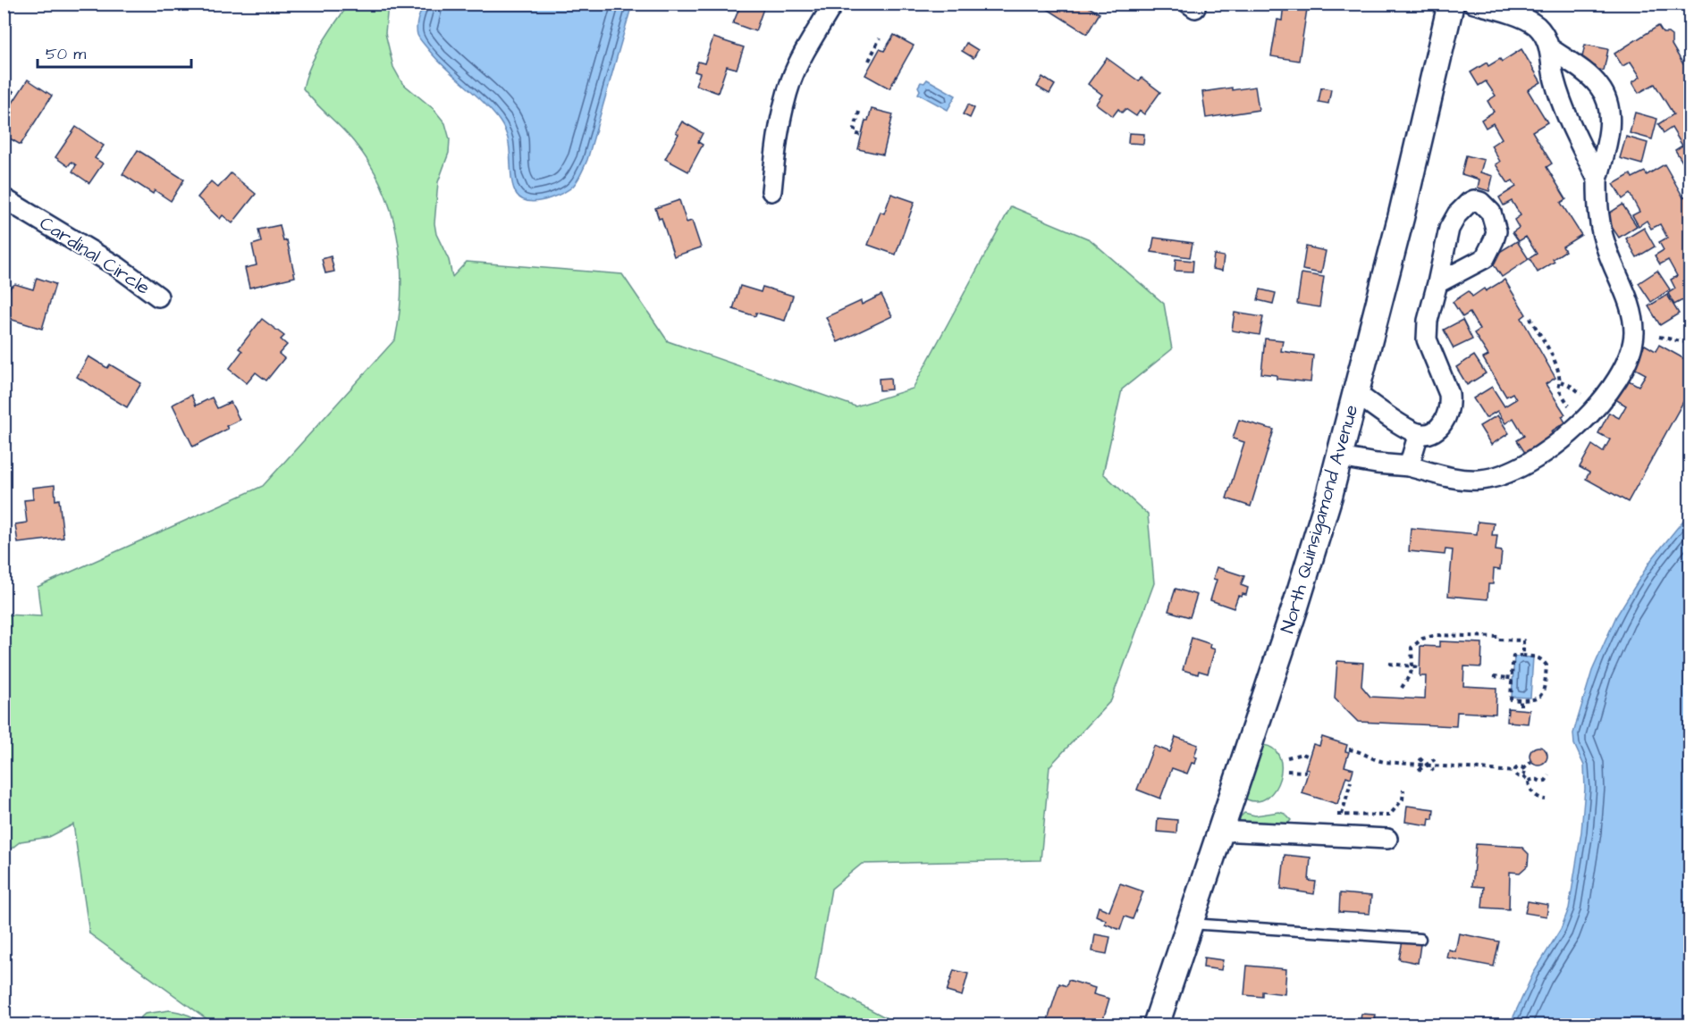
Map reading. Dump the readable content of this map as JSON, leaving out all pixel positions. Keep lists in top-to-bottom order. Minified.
{"streets":{"main road":["North Quinsigamond Avenue"],"street":["Cardinal Circle"]},"scale_bar":"50 m"}
